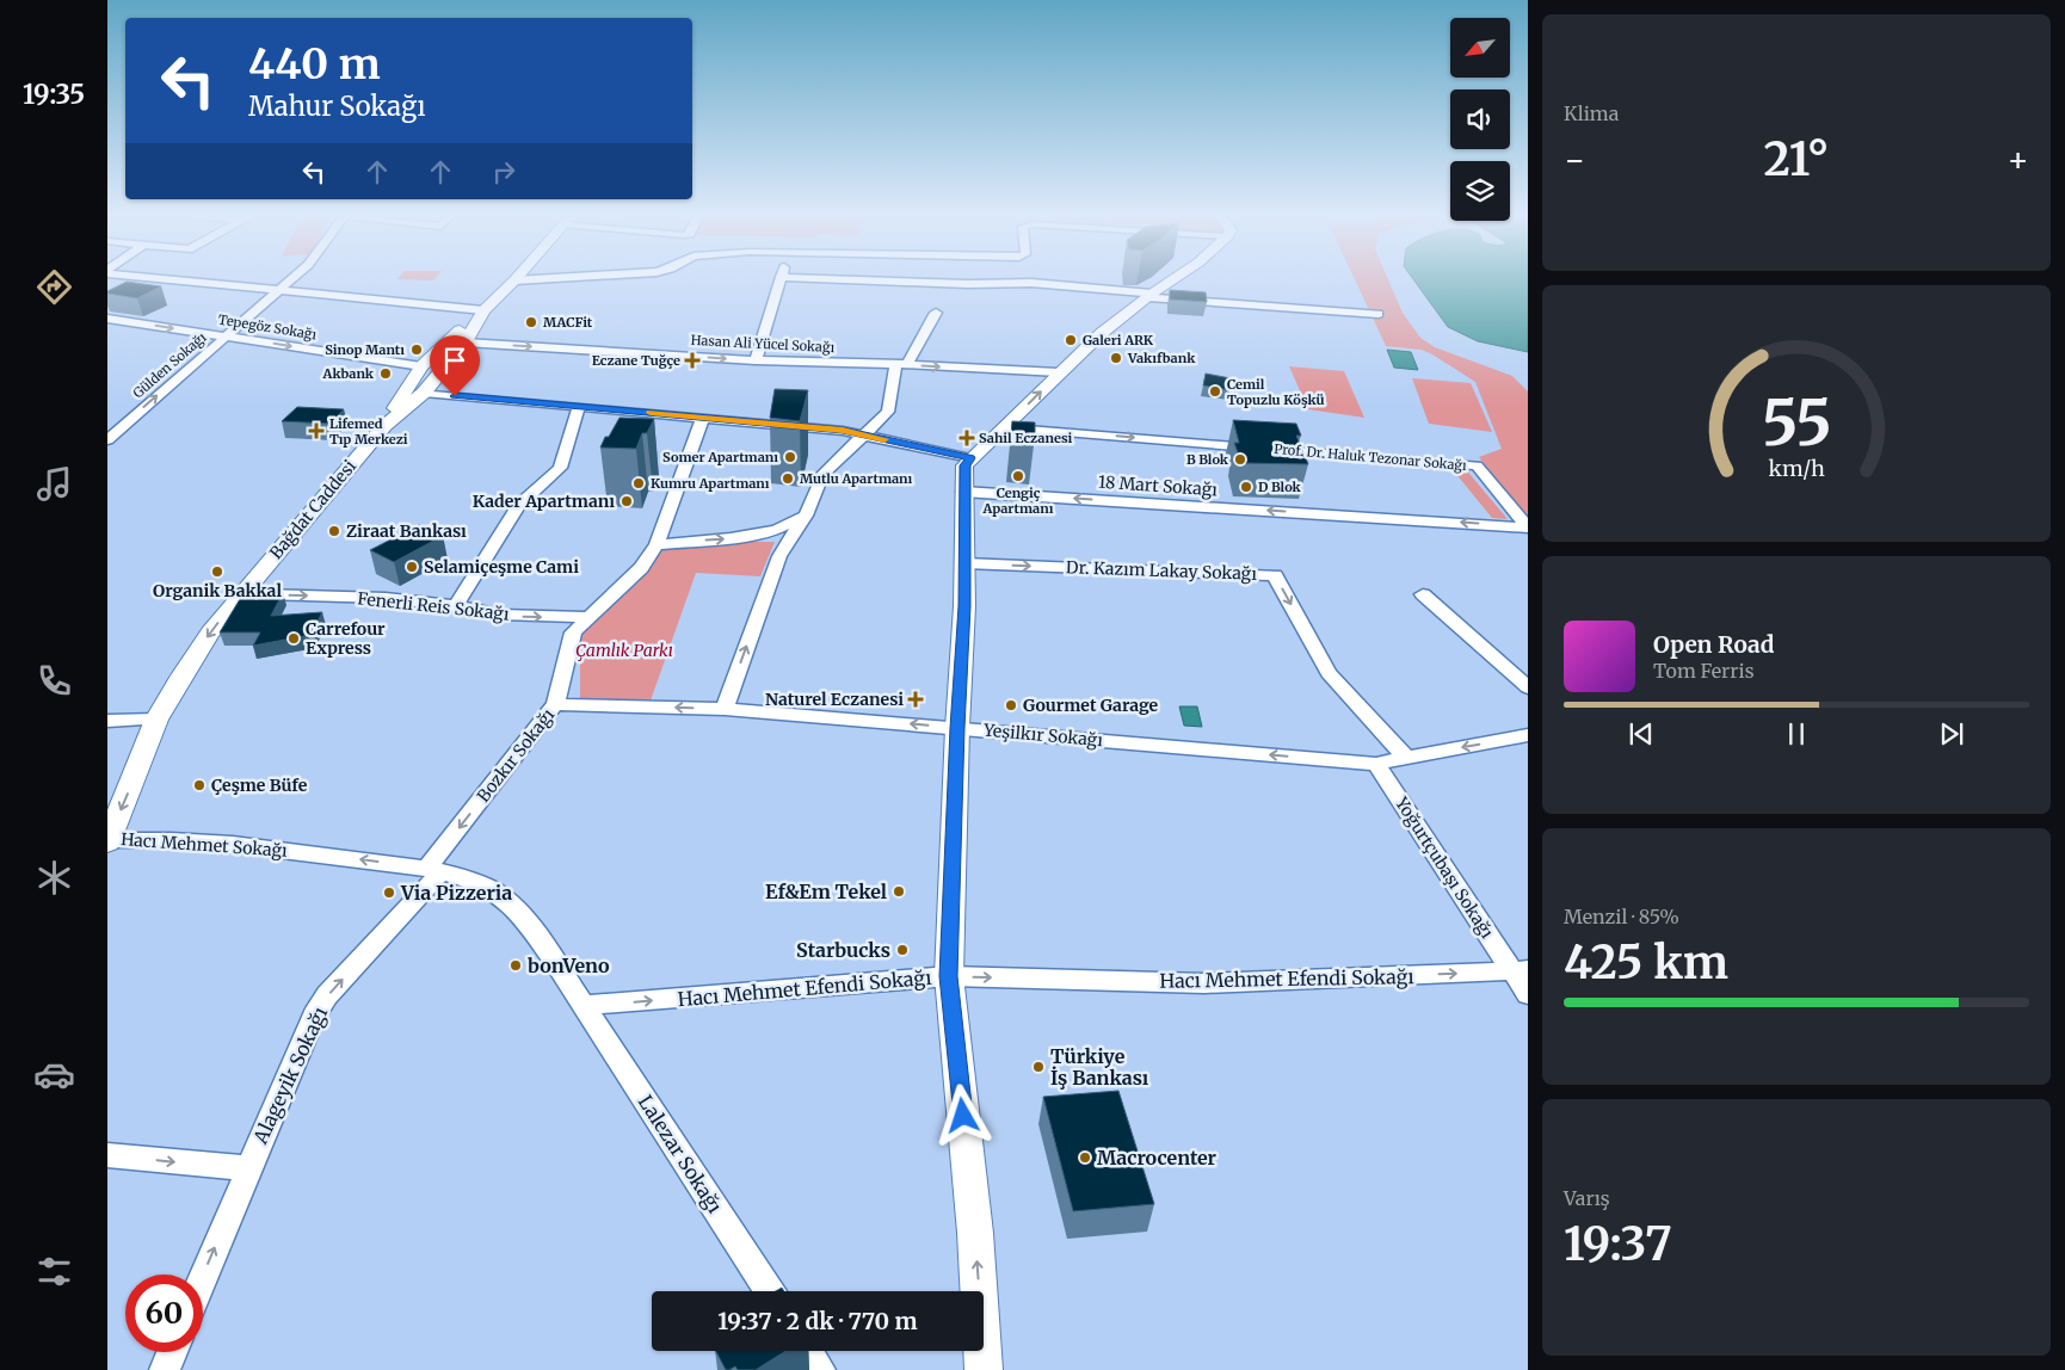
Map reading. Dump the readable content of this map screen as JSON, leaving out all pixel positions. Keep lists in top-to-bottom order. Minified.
{"streets":{"main road":["Bağdat Caddesi"],"street":["Tepegöz Sokağı","Hasan Ali Yücel Sokağı","Gülden Sokağı","Prof. Dr. Haluk Tezonar Sokağı","18 Mart Sokağı","Dr. Kazım Lakay Sokağı","Fenerli Reis Sokağı","Yeşilkır Sokağı","Bozkır Sokağı","Hacı Mehmet Sokağı","Yoğurtçubaşı Sokağı","Hacı Mehmet Efendi Sokağı","Alageyik Sokağı","Lalezar Sokağı"]},"crossings":[["Tepegöz Sokağı","Gülden Sokağı"],["Hasan Ali Yücel Sokağı","Bağdat Caddesi"],["Prof. Dr. Haluk Tezonar Sokağı","18 Mart Sokağı"],["Bağdat Caddesi","Fenerli Reis Sokağı"],["Bağdat Caddesi","Hacı Mehmet Sokağı"],["Dr. Kazım Lakay Sokağı","Yeşilkır Sokağı"],["Fenerli Reis Sokağı","Bozkır Sokağı"],["Yeşilkır Sokağı","Bozkır Sokağı"],["Yeşilkır Sokağı","Yoğurtçubaşı Sokağı"],["Bozkır Sokağı","Hacı Mehmet Sokağı"],["Bozkır Sokağı","Alageyik Sokağı"],["Hacı Mehmet Sokağı","Alageyik Sokağı"],["Yoğurtçubaşı Sokağı","Hacı Mehmet Efendi Sokağı"],["Hacı Mehmet Efendi Sokağı","Lalezar Sokağı"]],"one_way":["Gülden Sokağı","18 Mart Sokağı","Bağdat Caddesi","Dr. Kazım Lakay Sokağı","Fenerli Reis Sokağı","Yeşilkır Sokağı","Bozkır Sokağı","Hacı Mehmet Sokağı","Hacı Mehmet Efendi Sokağı","Alageyik Sokağı"],"parks":["Çamlık Parkı"],"places":{"other":["MACFit","Galeri ARK","Sinop Mantı","Vakıfbank","Akbank","Cemil Topuzlu Köşkü","Somer Apartmanı","B Blok","Cengiç Apartmanı","Mutlu Apartmanı","Kumru Apartmanı","D Blok","Kader Apartmanı","Ziraat Bankası","Selamiçeşme Cami","Organik Bakkal","Carrefour Express","Gourmet Garage","Çeşme Büfe","Ef&Em Tekel","Via Pizzeria","Starbucks","bonVeno","Türkiye İş Bankası","Macrocenter"],"health":["Eczane Tuğçe","Lifemed Tıp Merkezi","Sahil Eczanesi","Naturel Eczanesi"]},"north":"bottom left","page":{"tabs":"19:35","tile":["Klima",["Menzil · 85%","425 km"],["Varış","19:37"]],"turn":["440 m","Mahur Sokağı"],"heat":["−","21°","+"],"song":["Open Road","Tom Ferris"],"limit":"60","trip":"19:37 · 2 dk · 770 m","gauge":["55","km/h"]}}
